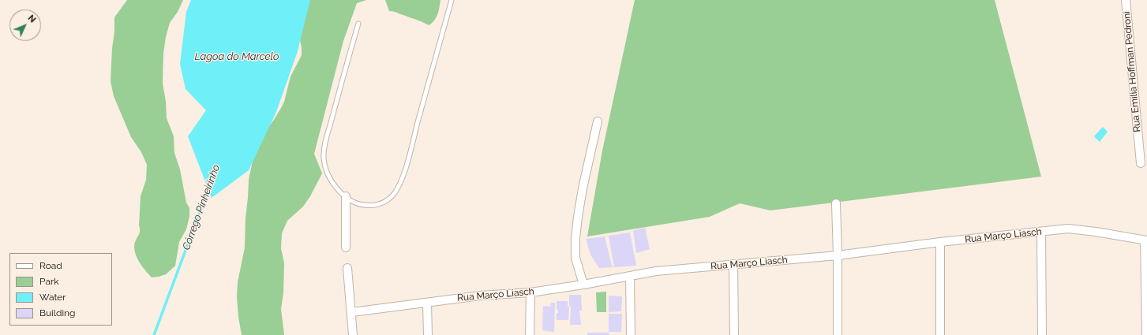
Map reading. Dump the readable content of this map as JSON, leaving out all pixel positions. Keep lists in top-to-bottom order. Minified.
{"streets":{"street":["Rua Emilia Hoffman Pedroni","Rua Março Liasch"]},"water":["Lagoa do Marcelo","Córrego Pinheirinho"],"legend":["Road","Park","Water","Building"],"north":"top right"}
